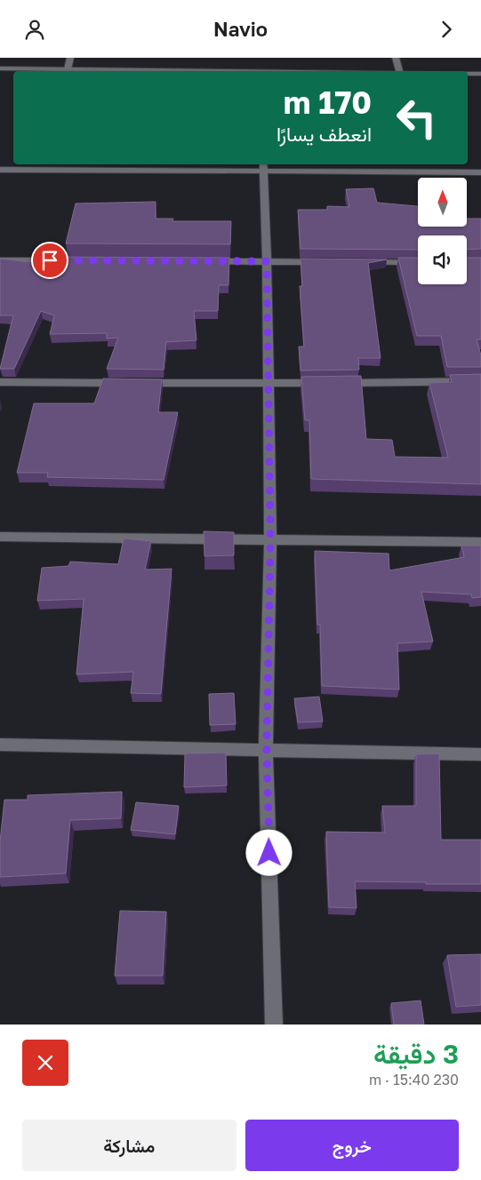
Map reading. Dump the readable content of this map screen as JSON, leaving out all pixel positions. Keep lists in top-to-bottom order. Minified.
{"north":"top","page":{"header":"Navio","turn":["170 m","انعطف يسارًا"],"heading":["3 دقيقة","230 m · 15:40"],"buttons":["خروج","مشاركة"]}}
